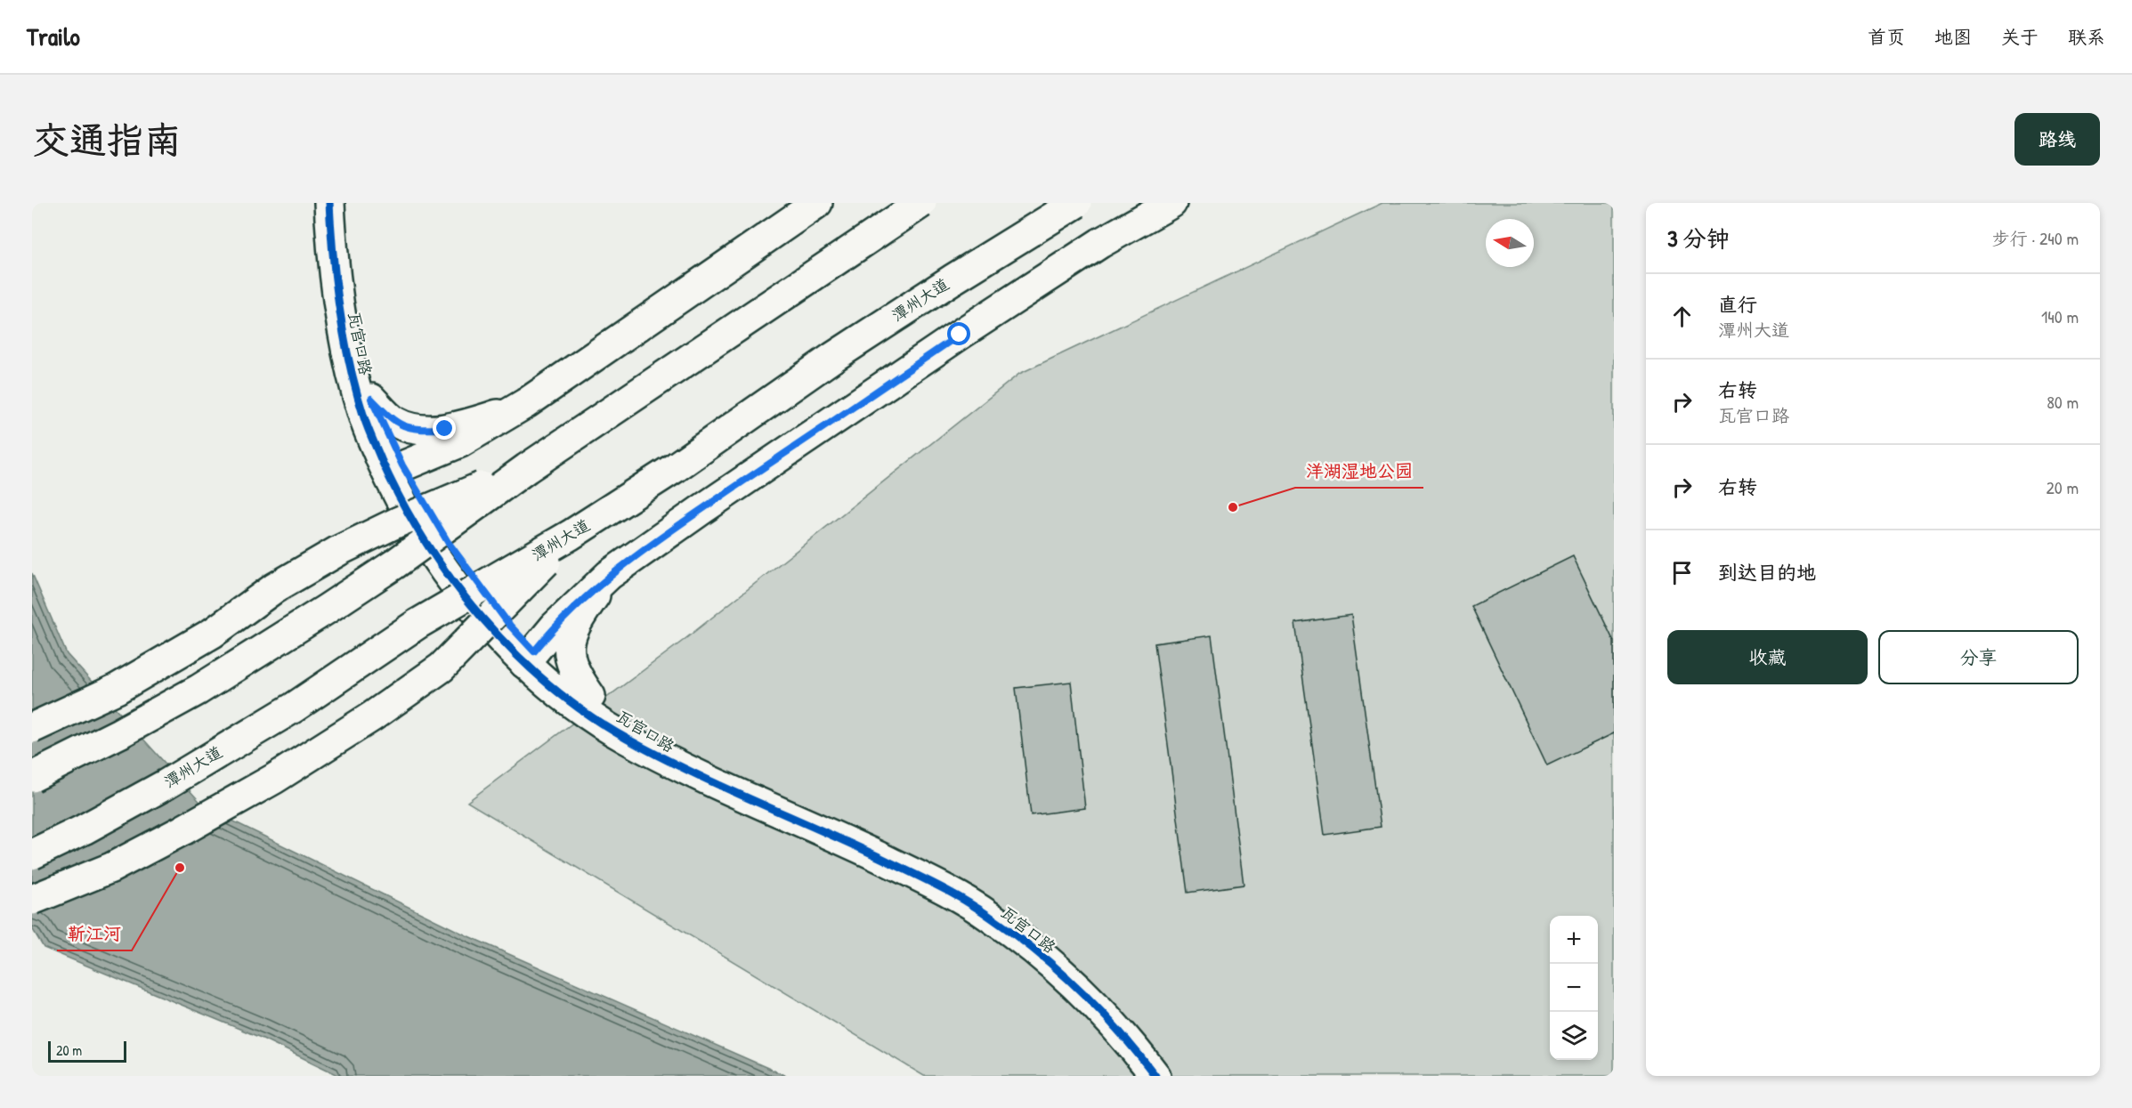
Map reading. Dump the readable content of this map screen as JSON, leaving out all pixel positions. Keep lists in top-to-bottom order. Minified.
{"streets":{"main road":["潭州大道","瓦官口路"]},"places":["洋湖湿地公园","靳江河"],"scale_bar":"20 m","north":"left","page":{"header":"Trailo","nav":["首页","地图","关于","联系"],"buttons":["路线",["收藏","分享"]],"title":"交通指南","heading":["3 分钟","步行 · 240 m"],"list":[["直行","潭州大道","140 m"],["右转","瓦官口路","80 m"],["右转","20 m"],"到达目的地"],"map_buttons":["+","−"],"scale":"20 m"}}
